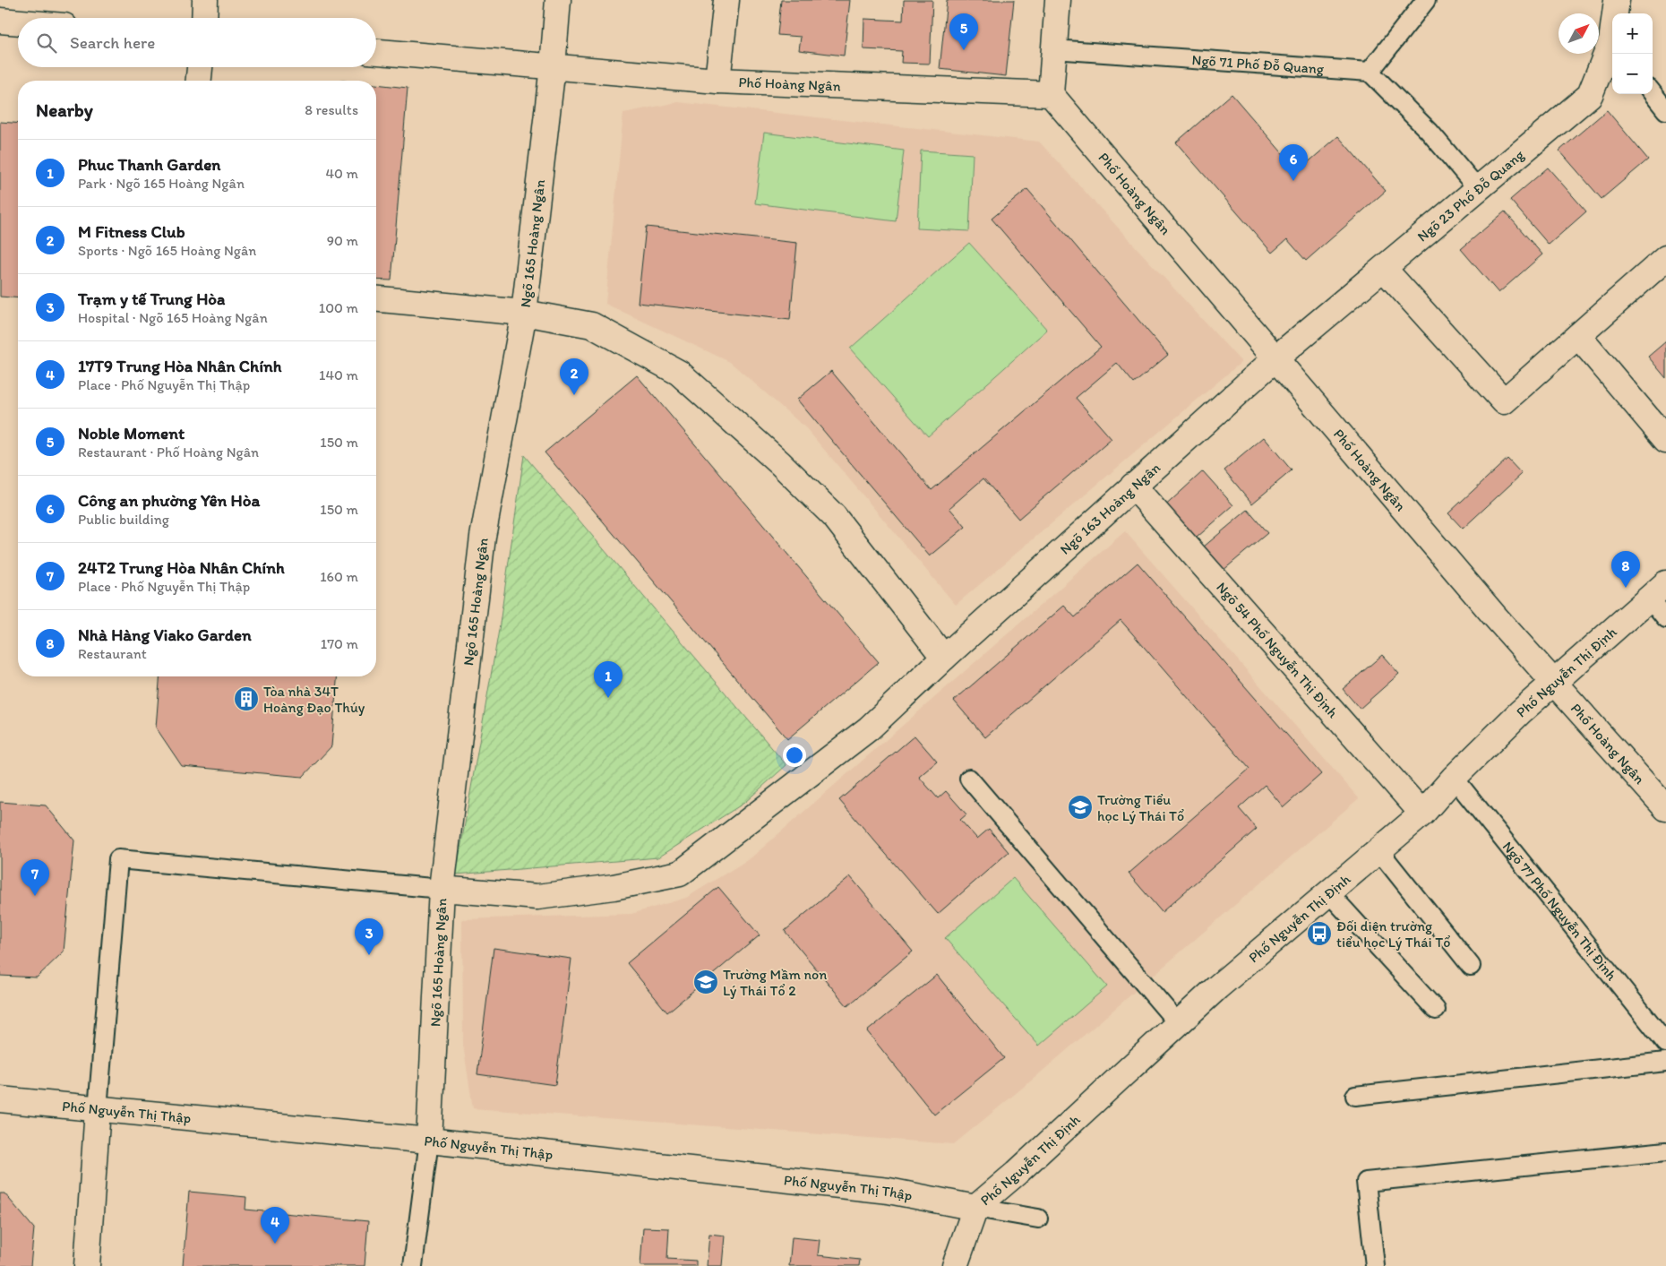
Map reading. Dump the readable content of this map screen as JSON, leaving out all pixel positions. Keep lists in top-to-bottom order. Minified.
{"streets":{"street":["Phố Hoàng Ngân","Ngõ 23 Phố Đỗ Quang","Ngõ 165 Hoàng Ngân","Ngõ 163 Hoàng Ngân","Ngõ 54 Phố Nguyễn Thị Định","Phố Nguyễn Thị Định","Phố Nguyễn Thị Thập"],"lane":["Ngõ 71 Phố Đỗ Quang","Ngõ 77 Phố Nguyễn Thị Định"]},"crossings":[["Phố Hoàng Ngân","Ngõ 23 Phố Đỗ Quang"],["Phố Hoàng Ngân","Ngõ 165 Hoàng Ngân"],["Phố Hoàng Ngân","Ngõ 163 Hoàng Ngân"],["Phố Hoàng Ngân","Phố Nguyễn Thị Định"],["Ngõ 23 Phố Đỗ Quang","Ngõ 163 Hoàng Ngân"],["Ngõ 165 Hoàng Ngân","Ngõ 163 Hoàng Ngân"],["Ngõ 165 Hoàng Ngân","Phố Nguyễn Thị Thập"],["Ngõ 163 Hoàng Ngân","Ngõ 54 Phố Nguyễn Thị Định"],["Ngõ 54 Phố Nguyễn Thị Định","Phố Nguyễn Thị Định"],["Phố Nguyễn Thị Định","Ngõ 77 Phố Nguyễn Thị Định"],["Phố Nguyễn Thị Định","Phố Nguyễn Thị Thập"]],"places":{"building":["Tòa nhà 34T Hoàng Đạo Thúy"],"school or university":["Trường Tiểu học Lý Thái Tổ","Trường Mầm non Lý Thái Tổ 2"],"bus stop":["Đối diện trường tiểu học Lý Thái Tổ"]},"north":"top right","page":{"map_buttons":["+","−"],"pins":["5","6","2","8","1","7","3","4"],"search":"Search here","heading":["Nearby","8 results"],"list":[{"mark":"1","name":"Phuc Thanh Garden","note":"Park · Ngõ 165 Hoàng Ngân","value":"40 m"},{"mark":"2","name":"M Fitness Club","note":"Sports · Ngõ 165 Hoàng Ngân","value":"90 m"},{"mark":"3","name":"Trạm y tế Trung Hòa","note":"Hospital · Ngõ 165 Hoàng Ngân","value":"100 m"},{"mark":"4","name":"17T9 Trung Hòa Nhân Chính","note":"Place · Phố Nguyễn Thị Thập","value":"140 m"},{"mark":"5","name":"Noble Moment","note":"Restaurant · Phố Hoàng Ngân","value":"150 m"},{"mark":"6","name":"Công an phường Yên Hòa","note":"Public building","value":"150 m"},{"mark":"7","name":"24T2 Trung Hòa Nhân Chính","note":"Place · Phố Nguyễn Thị Thập","value":"160 m"},{"mark":"8","name":"Nhà Hàng Viako Garden","note":"Restaurant","value":"170 m"}]}}
